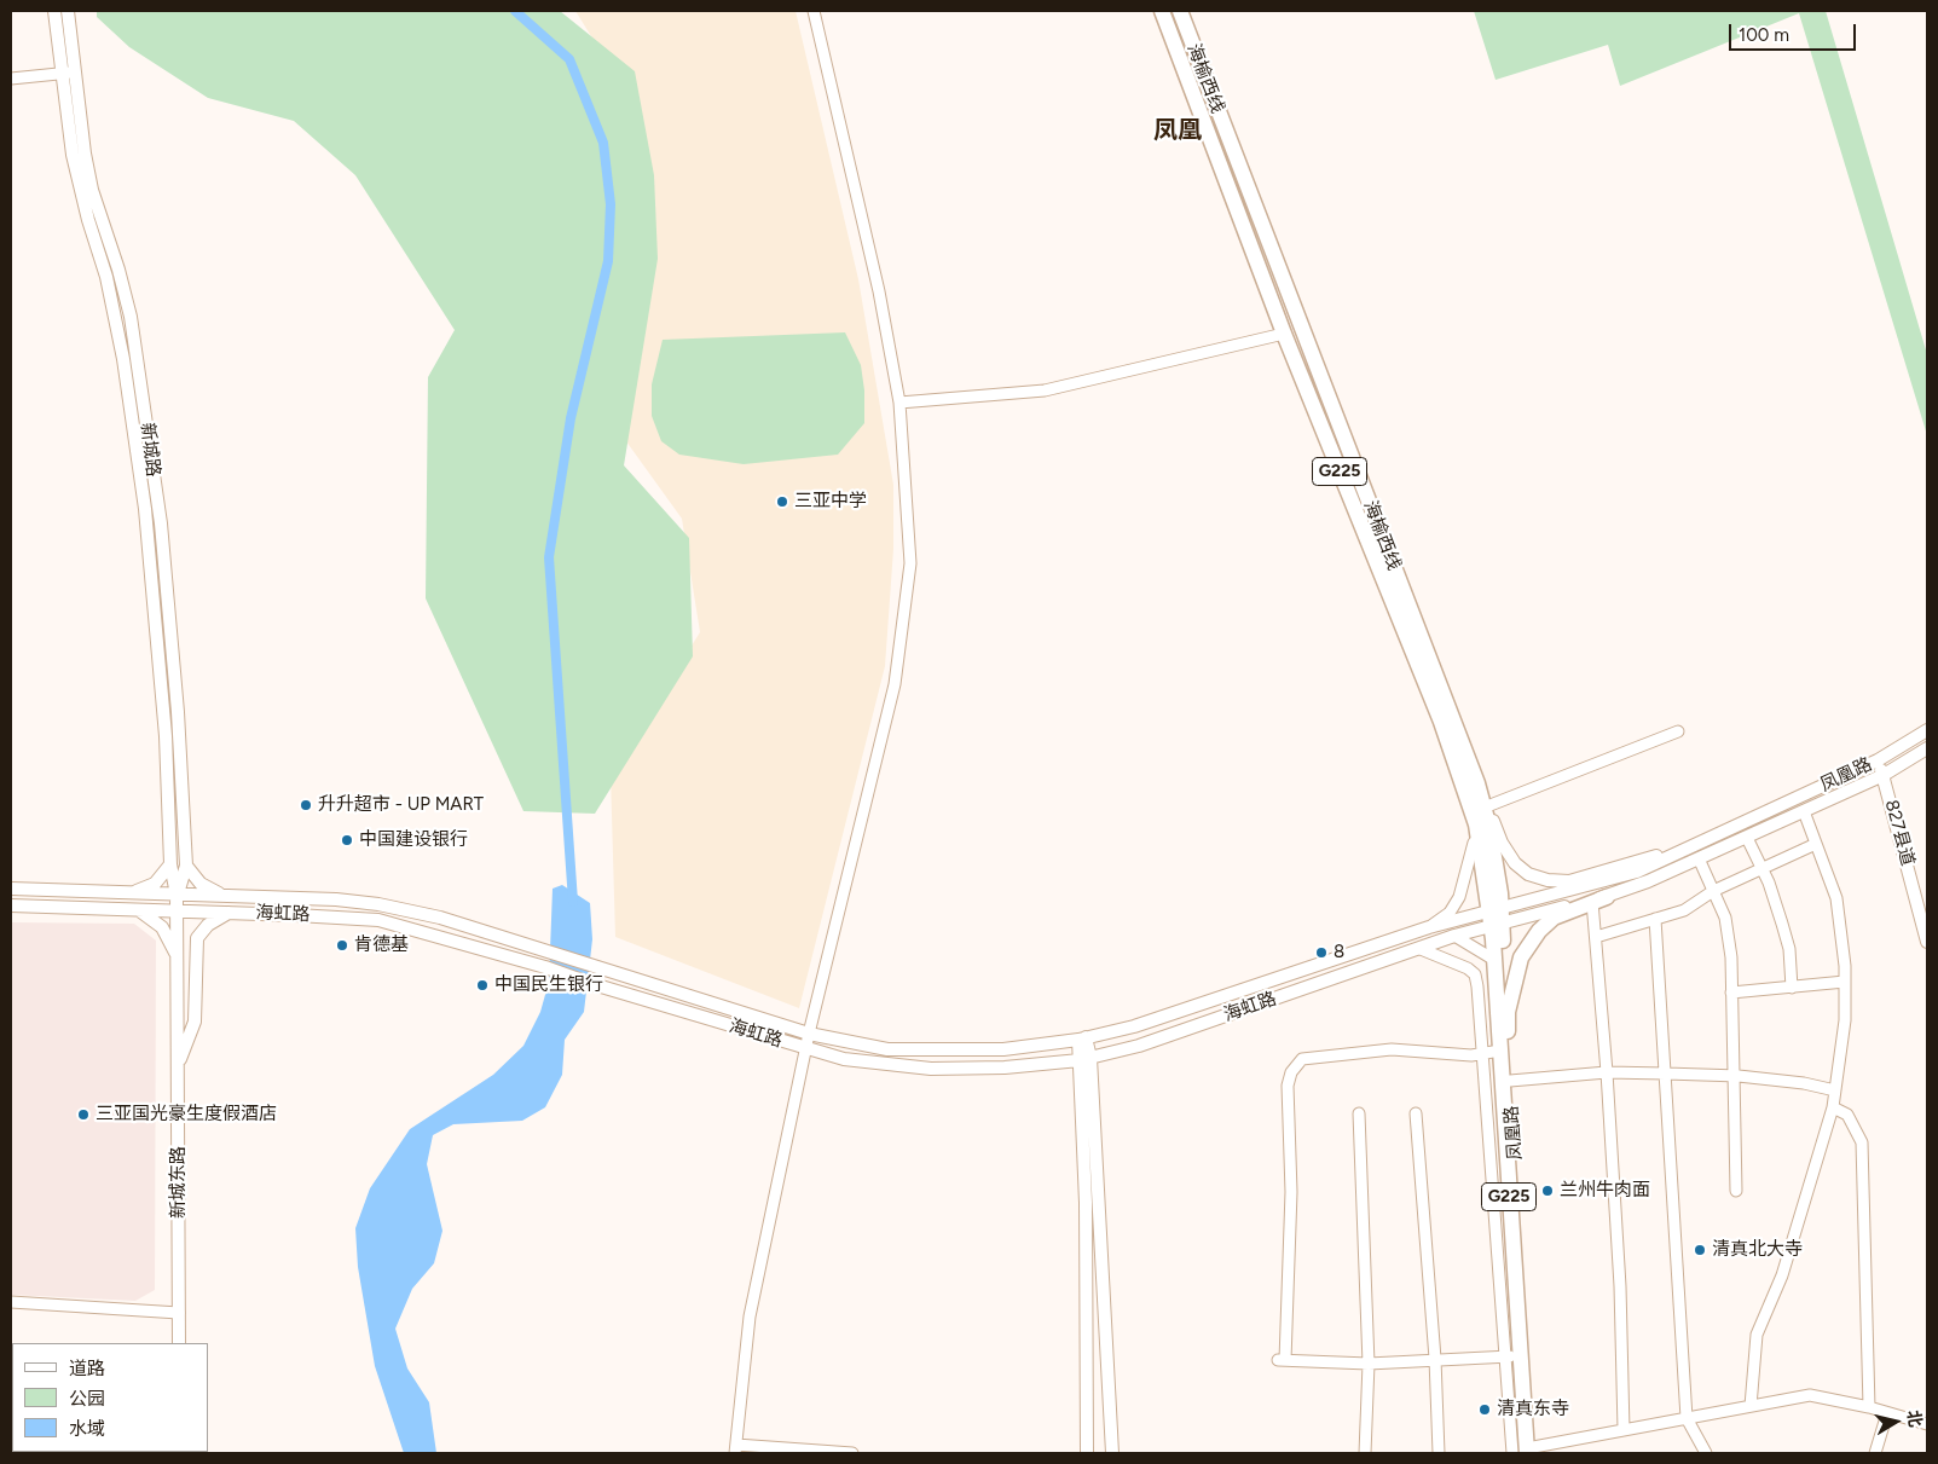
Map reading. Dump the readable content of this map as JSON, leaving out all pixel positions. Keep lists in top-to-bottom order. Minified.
{"streets":{"highway":["海榆西线","G225","凤凰路"],"main road":["新城路","827县道","海虹路","新城东路"]},"crossings":[["海榆西线","凤凰路"],["海榆西线","海虹路"],["新城路","海虹路"],["新城路","新城东路"],["凤凰路","827县道"],["凤凰路","海虹路"],["海虹路","新城东路"]],"districts":["凤凰"],"places":["三亚中学","升升超市 - UP MART","中国建设银行","肯德基","8","中国民生银行","三亚国光豪生度假酒店","兰州牛肉面","清真北大寺","清真东寺"],"legend":["道路","公园","水域"],"scale_bar":"100 m","north":"right"}
